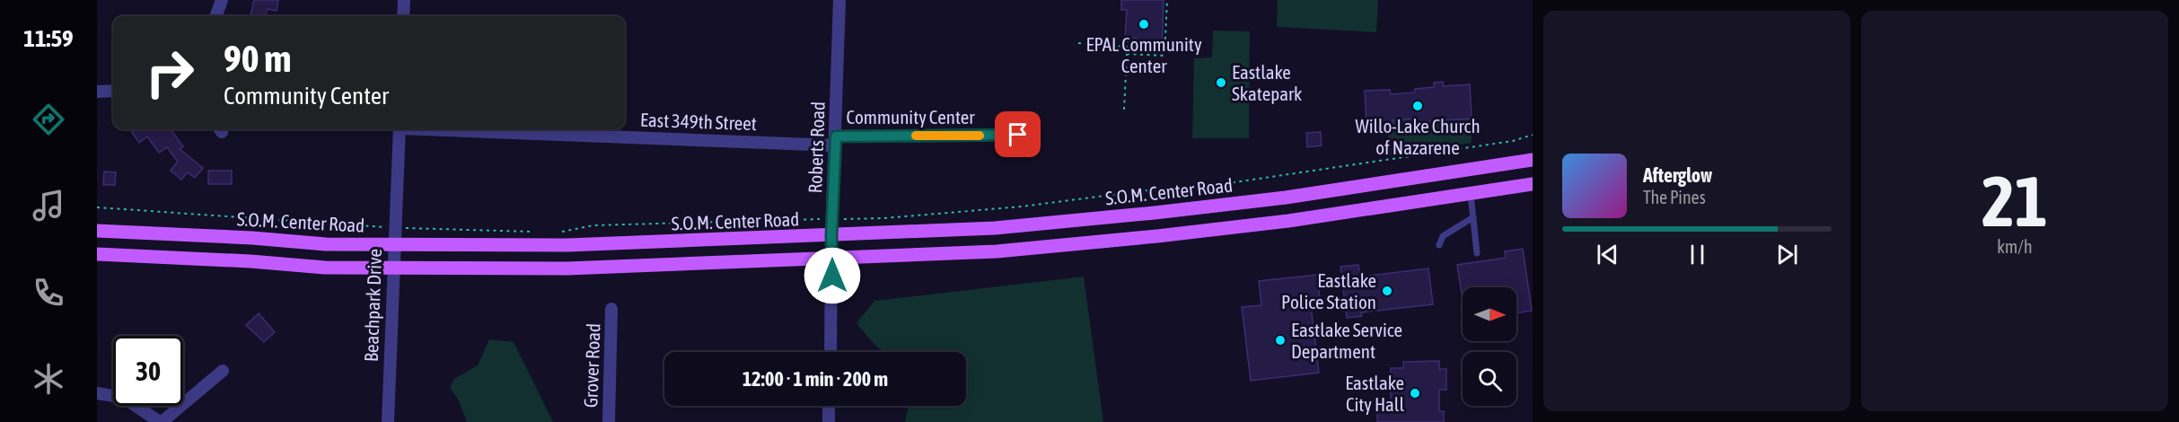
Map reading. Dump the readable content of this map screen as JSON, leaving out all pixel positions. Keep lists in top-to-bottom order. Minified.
{"streets":{"main road":["S.O.M. Center Road"],"street":["Community Center","East 349th Street","Roberts Road","Beachpark Drive","Grover Road"]},"crossings":[["Community Center","East 349th Street"],["Community Center","Roberts Road"],["East 349th Street","Roberts Road"],["Roberts Road","S.O.M. Center Road"],["S.O.M. Center Road","Beachpark Drive"]],"places":["EPAL Community Center","Eastlake Skatepark","Willo-Lake Church of Nazarene","Eastlake Police Station","Eastlake Service Department","Eastlake City Hall"],"north":"right","page":{"tabs":"11:59","tile":["21","km/h"],"turn":["90 m","Community Center"],"song":["Afterglow","The Pines"],"limit":"30","trip":"12:00 · 1 min · 200 m"}}
